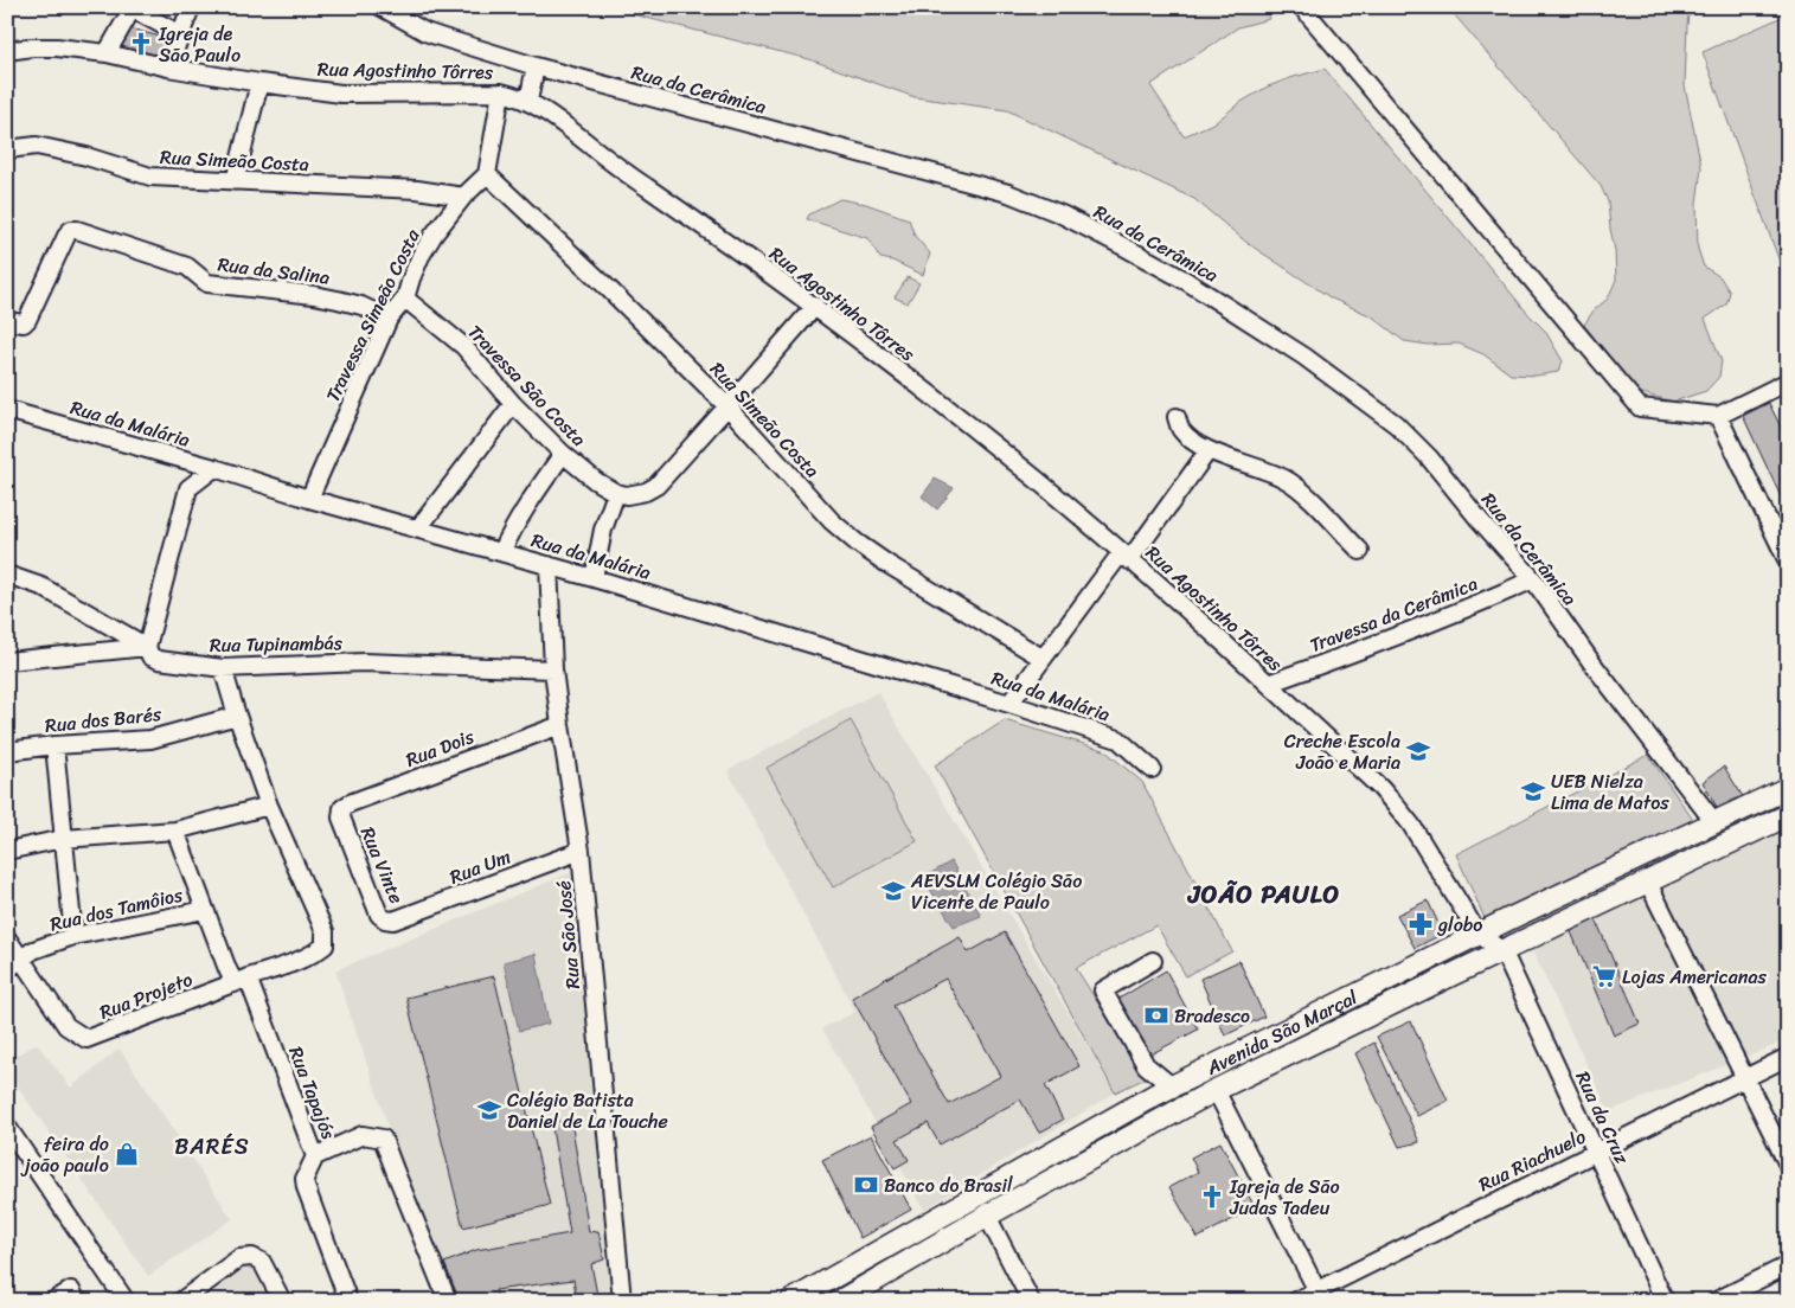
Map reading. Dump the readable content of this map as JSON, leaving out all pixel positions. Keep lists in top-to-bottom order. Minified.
{"streets":{"main road":["Avenida São Marçal"],"street":["Rua Agostinho Tôrres","Rua da Cerâmica","Rua Simeão Costa","Rua da Salina","Travessa Simeão Costa","Travessa São Costa","Rua da Malária","Travessa da Cerâmica","Rua Tupinambás","Rua dos Barés","Rua Dois","Rua Vinte","Rua Um","Rua dos Tamôios","Rua São José","Rua Projeto","Rua Tapajós","Rua da Cruz","Rua Riachuelo"]},"crossings":[["Rua Agostinho Tôrres","Travessa da Cerâmica"],["Rua Agostinho Tôrres","Avenida São Marçal"],["Rua da Cerâmica","Travessa da Cerâmica"],["Rua da Cerâmica","Avenida São Marçal"],["Rua Simeão Costa","Travessa Simeão Costa"],["Rua da Salina","Travessa Simeão Costa"],["Travessa Simeão Costa","Travessa São Costa"],["Travessa Simeão Costa","Rua da Malária"],["Rua da Malária","Rua São José"],["Rua Tupinambás","Rua São José"],["Rua Dois","Rua Vinte"],["Rua Dois","Rua São José"],["Rua Vinte","Rua Um"],["Rua Um","Rua São José"],["Rua dos Tamôios","Rua Projeto"],["Rua dos Tamôios","Rua Tapajós"],["Rua Projeto","Rua Tapajós"],["Avenida São Marçal","Rua da Cruz"],["Rua da Cruz","Rua Riachuelo"]],"districts":["JOÃO PAULO","BARÉS"],"places":{"church":["Igreja de São Paulo","Igreja de São Judas Tadeu"],"school or university":["Creche Escola João e Maria","UEB Nielza Lima de Matos","AEVSLM Colégio São Vicente de Paulo","Colégio Batista Daniel de La Touche"],"pharmacy":["globo"],"supermarket":["Lojas Americanas"],"bank":["Bradesco","Banco do Brasil"],"shop":["feira do joão paulo"]}}
